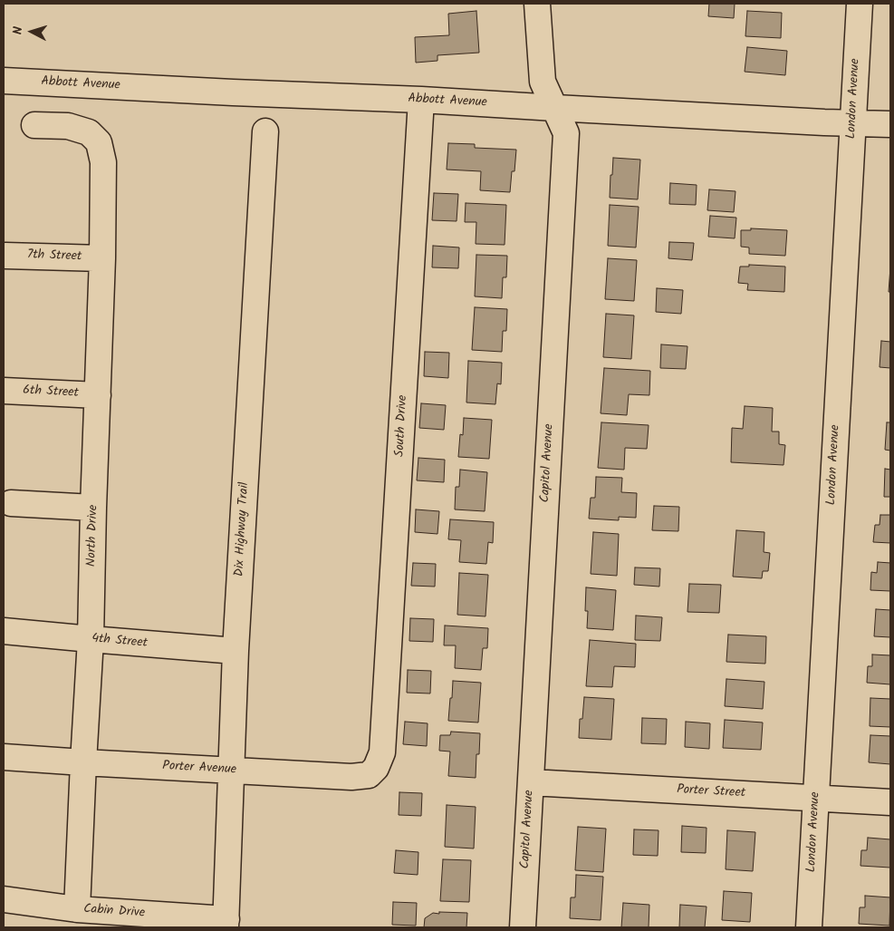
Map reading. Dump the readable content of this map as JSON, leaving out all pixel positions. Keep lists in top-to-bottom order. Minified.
{"streets":{"street":["Abbott Avenue","London Avenue","7th Street","6th Street","South Drive","Capitol Avenue","Dix Highway Trail","North Drive","4th Street","Porter Avenue","Porter Street","Cabin Drive"]},"crossings":[["Abbott Avenue","London Avenue"],["Abbott Avenue","South Drive"],["Abbott Avenue","Capitol Avenue"],["London Avenue","Porter Street"],["7th Street","North Drive"],["6th Street","North Drive"],["South Drive","Porter Avenue"],["Capitol Avenue","Porter Street"],["Dix Highway Trail","4th Street"],["Dix Highway Trail","Porter Avenue"],["Dix Highway Trail","Cabin Drive"],["North Drive","4th Street"],["North Drive","Porter Avenue"],["North Drive","Cabin Drive"]],"north":"left"}
